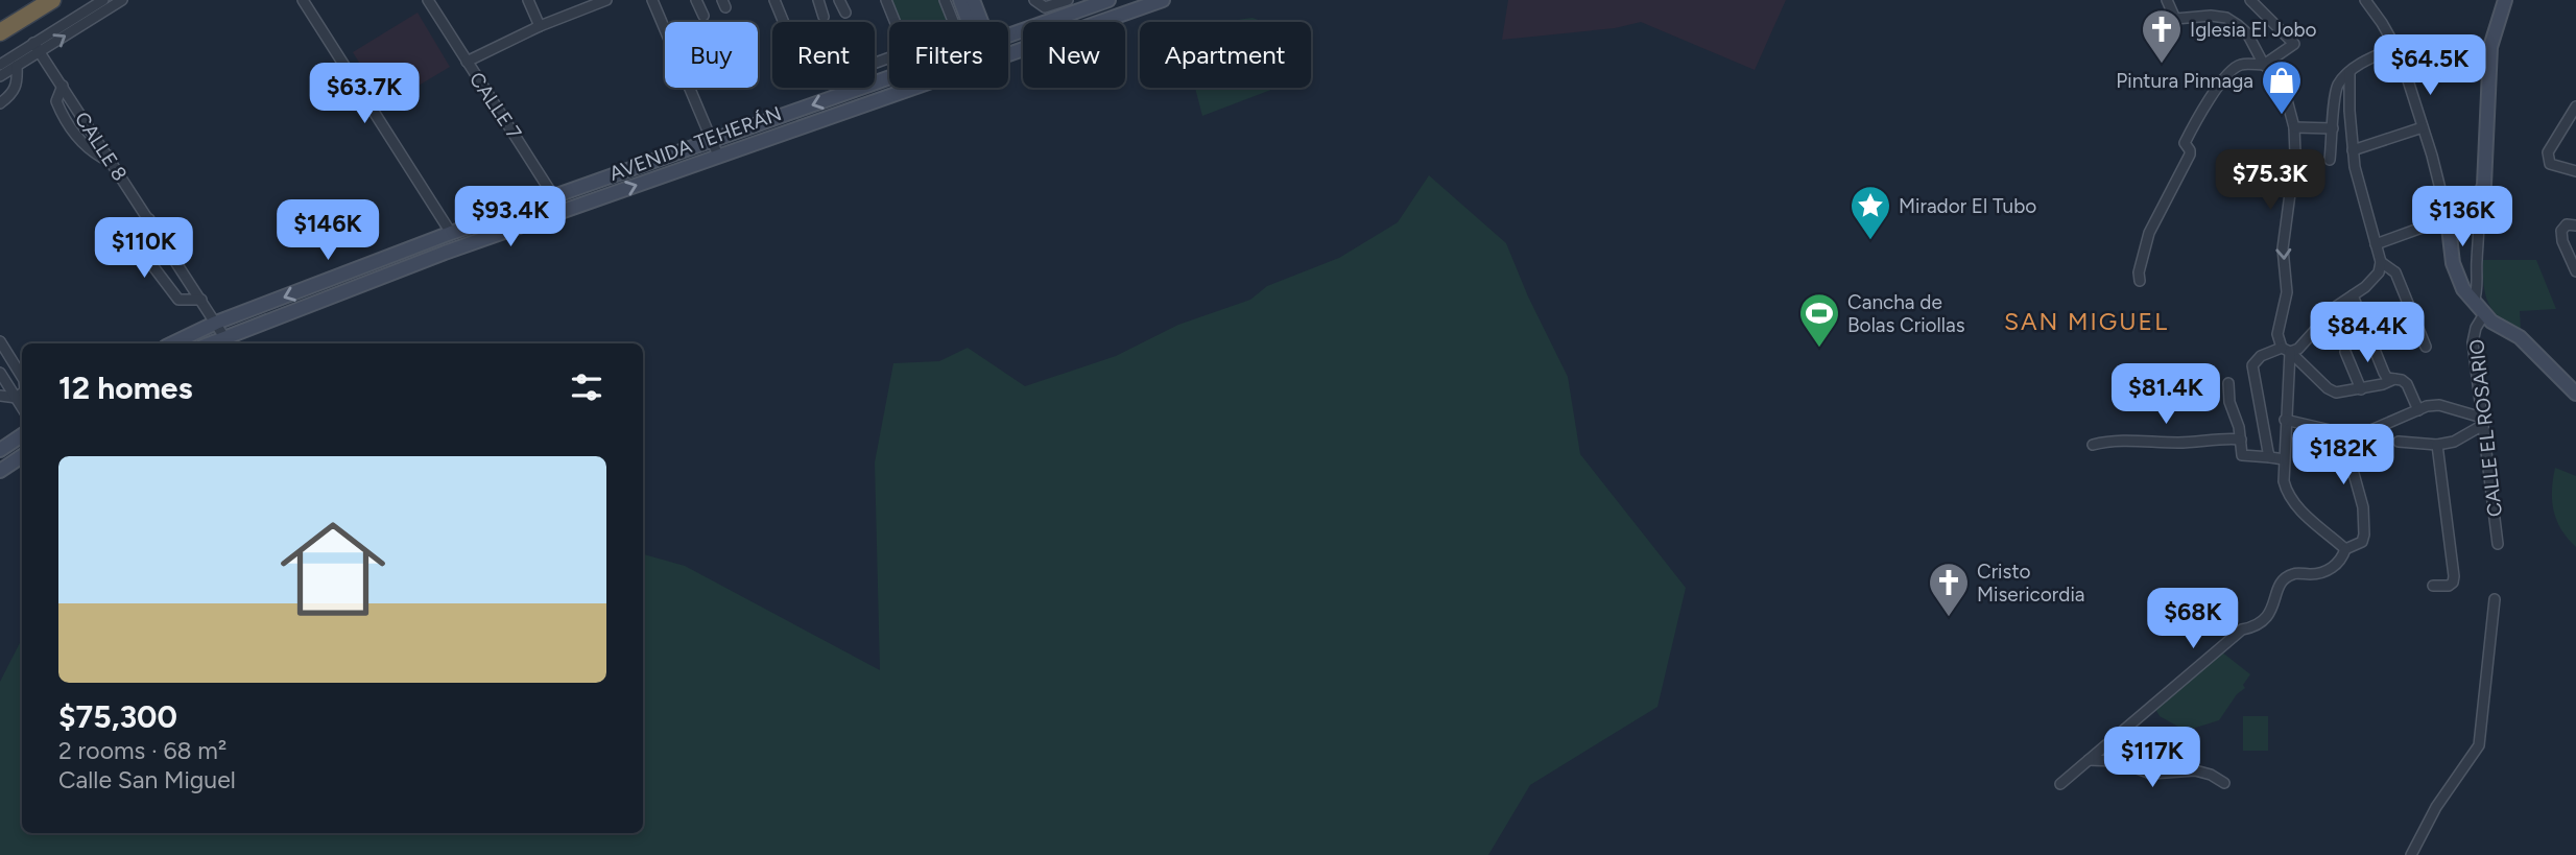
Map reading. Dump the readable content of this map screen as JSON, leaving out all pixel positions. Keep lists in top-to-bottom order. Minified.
{"streets":{"main road":["AVENIDA TEHERÁN"],"street":["CALLE 7","CALLE 8","CALLE EL ROSARIO"]},"crossings":[["CALLE 7","AVENIDA TEHERÁN"],["AVENIDA TEHERÁN","CALLE 8"]],"districts":["SAN MIGUEL"],"places":{"church":["Iglesia El Jobo","Cristo Misericordia"],"shop":["Pintura Pinnaga"],"place":["Mirador El Tubo"],"sports":["Cancha de Bolas Criollas"]},"page":{"chip":["Buy","Rent","Filters","New","Apartment"],"price":["$64.5K","$63.7K","$75.3K","$93.4K","$136K","$146K","$110K","$84.4K","$81.4K","$182K","$68K","$117K"],"heading":"12 homes","list":[{"name":"$75,300","note":"2 rooms · 68 m² · Calle San Miguel"}]}}
